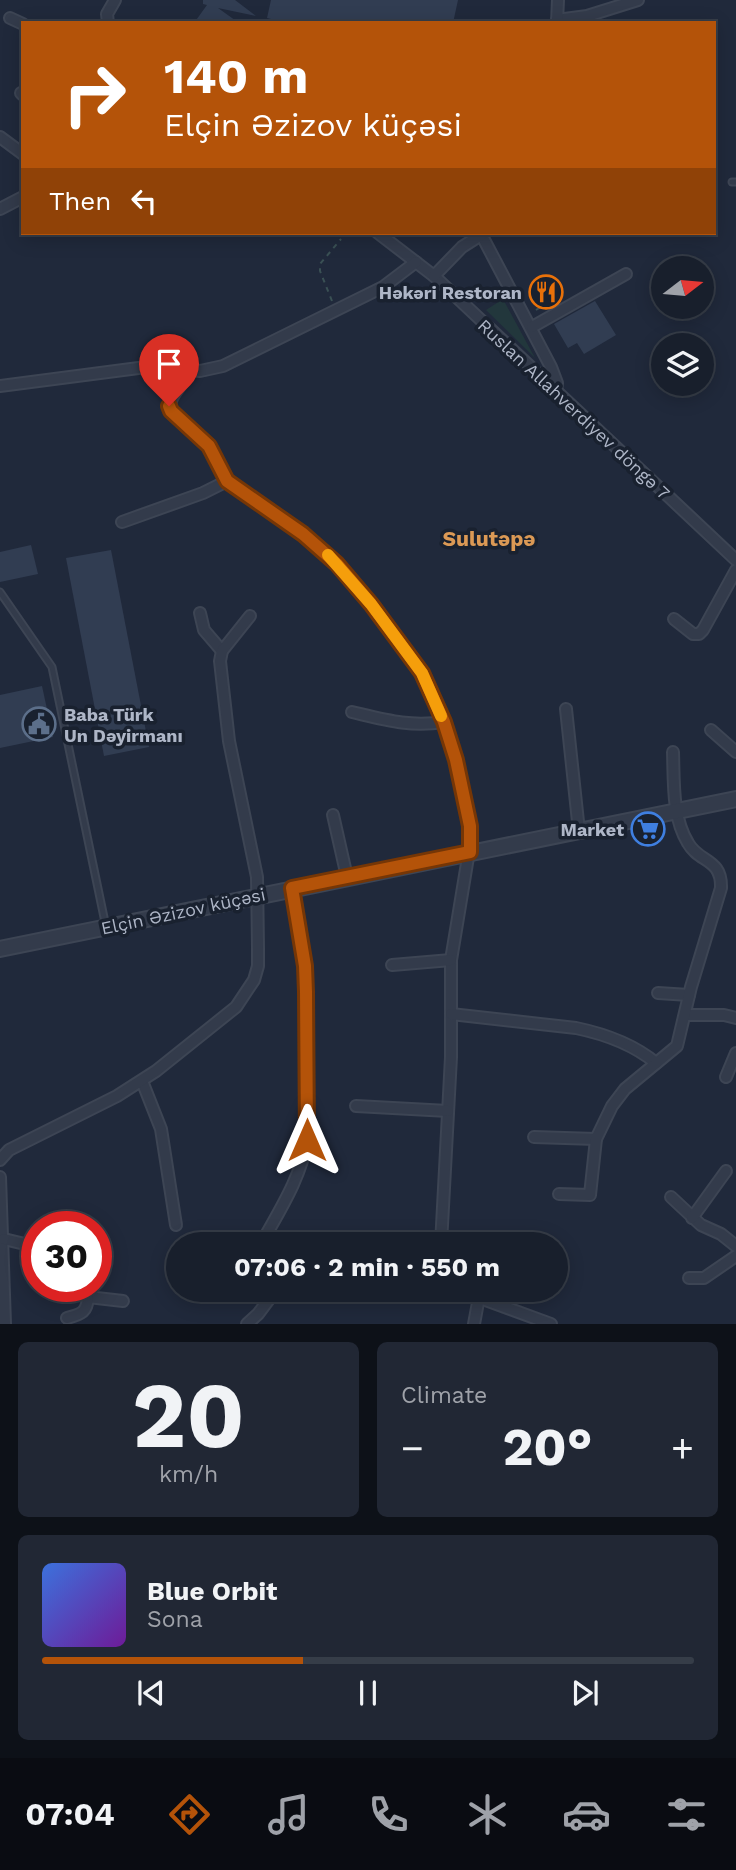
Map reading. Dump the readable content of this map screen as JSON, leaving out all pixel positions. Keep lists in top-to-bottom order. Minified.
{"streets":{"street":["Ruslan Allahverdiyev döngə 7","Elçin Əzizov küçəsi"]},"districts":["Sulutəpə"],"places":{"restaurant":["Həkəri Restoran"],"public building":["Baba Türk Un Dəyirmanı"],"supermarket":["Market"]},"north":"right","page":{"turn":["140 m","Elçin Əzizov küçəsi"],"then":"Then","limit":"30","trip":"07:06 · 2 min · 550 m","tile":[["20","km/h"],"Climate"],"heat":["−","20°","+"],"song":["Blue Orbit","Sona"],"tabs":"07:04"}}
